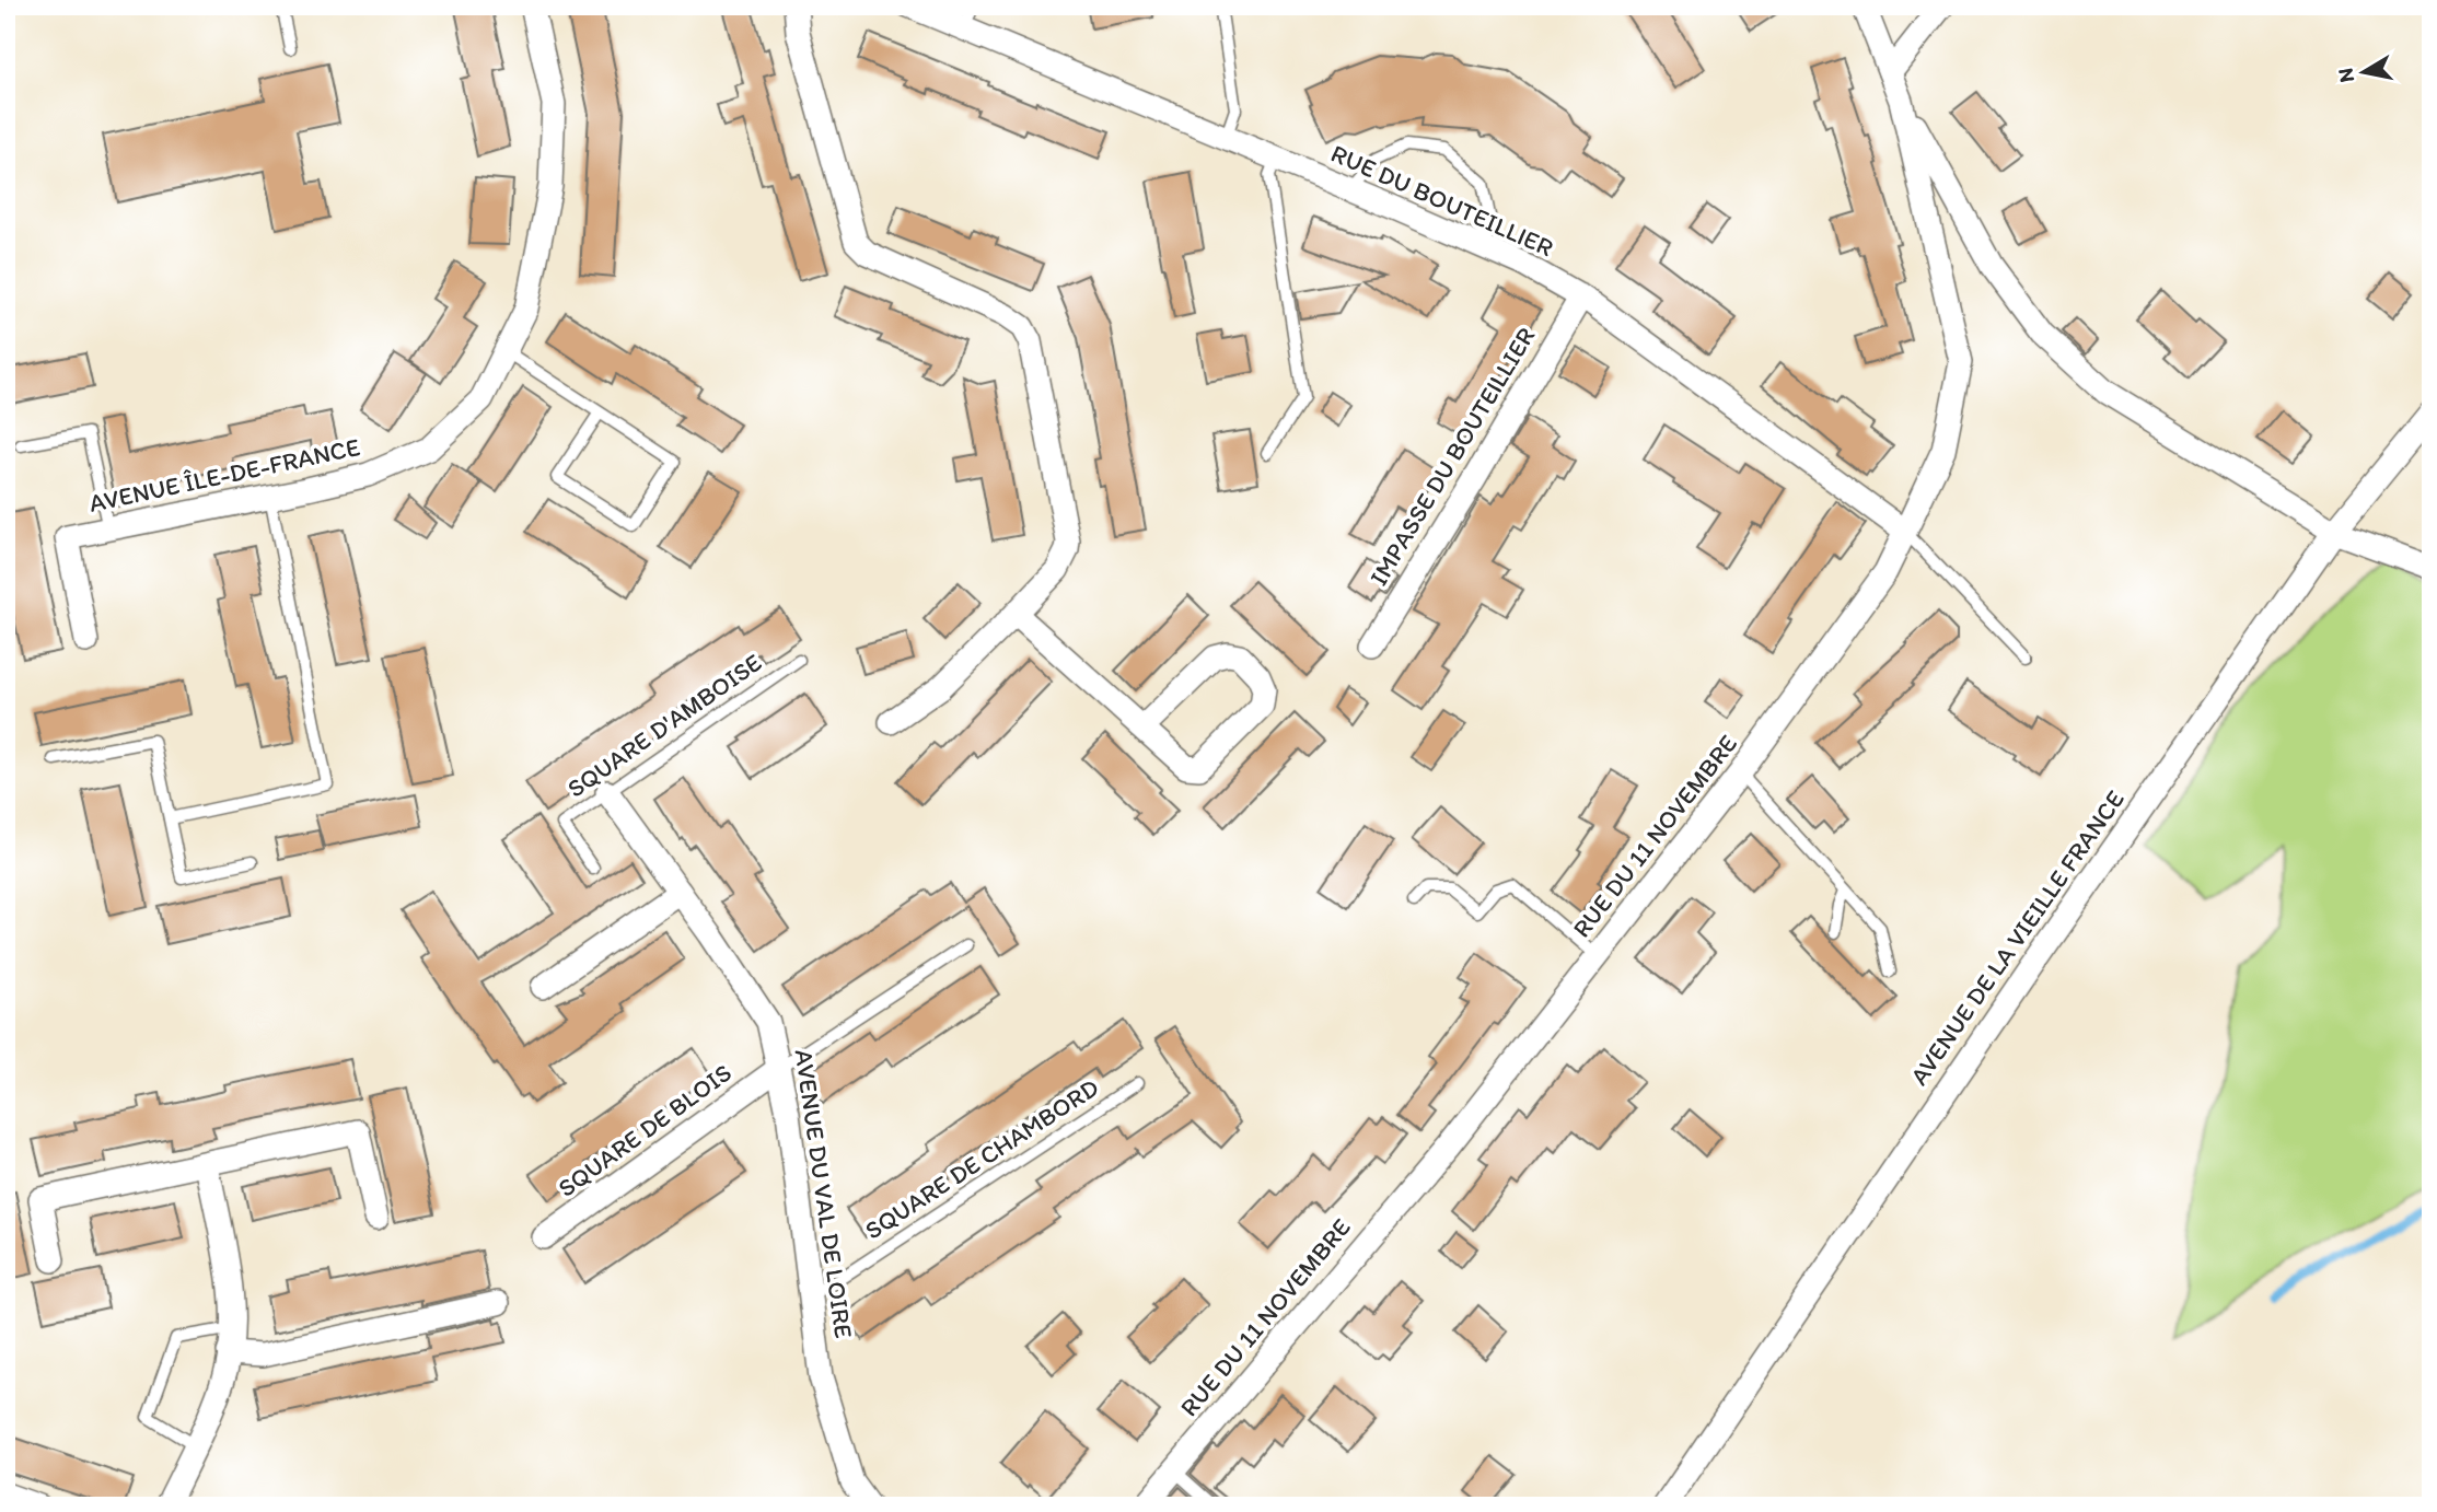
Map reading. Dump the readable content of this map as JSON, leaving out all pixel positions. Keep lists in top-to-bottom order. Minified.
{"streets":{"street":["RUE DU BOUTEILLIER","IMPASSE DU BOUTEILLIER","AVENUE ÎLE-DE-FRANCE","RUE DU 11 NOVEMBRE","AVENUE DE LA VIEILLE FRANCE","SQUARE DE BLOIS","AVENUE DU VAL DE LOIRE"],"lane":["SQUARE D'AMBOISE","SQUARE DE CHAMBORD"]},"crossings":[["RUE DU BOUTEILLIER","IMPASSE DU BOUTEILLIER"],["RUE DU BOUTEILLIER","RUE DU 11 NOVEMBRE"],["SQUARE D'AMBOISE","AVENUE DU VAL DE LOIRE"],["SQUARE DE BLOIS","AVENUE DU VAL DE LOIRE"],["SQUARE DE CHAMBORD","AVENUE DU VAL DE LOIRE"]],"north":"left"}
